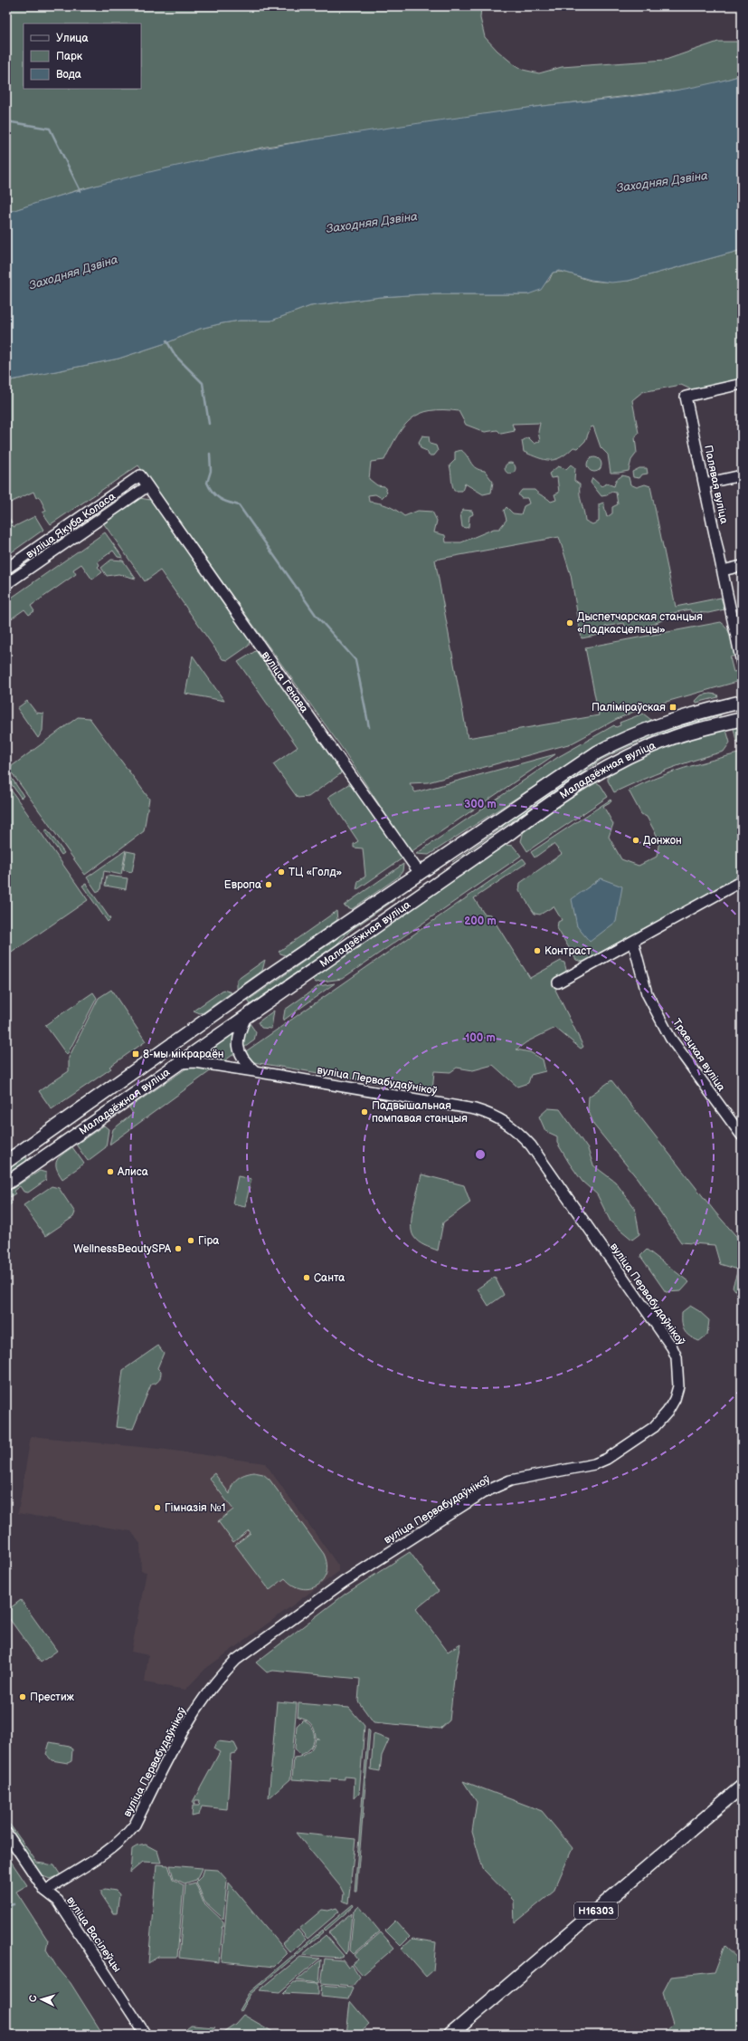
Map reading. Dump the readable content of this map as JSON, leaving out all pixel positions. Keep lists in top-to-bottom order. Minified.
{"streets":{"main road":["вуліца Генава","Маладзёжная вуліца","Н16303"],"street":["Палявая вуліца","вуліца Якуба Коласа","Траецкая вуліца","вуліца Первабудаўнікоў","вуліца Васілеўцы"]},"crossings":[["вуліца Якуба Коласа","вуліца Генава"],["вуліца Генава","Маладзёжная вуліца"],["Маладзёжная вуліца","вуліца Первабудаўнікоў"],["вуліца Первабудаўнікоў","вуліца Васілеўцы"]],"water":["Заходняя Дзвіна"],"places":{"other":["Дыспетчарская станцыя «Падкасцельцы»","Донжон","ТЦ «Голд»","Европа","Контраст","Падвышальная помпавая станцыя","Алиса","Гіра","WellnessBeautySPA","Санта","Гімназія №1","Престиж"],"transit":["Паліміраўская","8-мы мікрараён"]},"legend":["Улица","Парк","Вода"],"north":"left","rings":["300 m","200 m","100 m"]}
